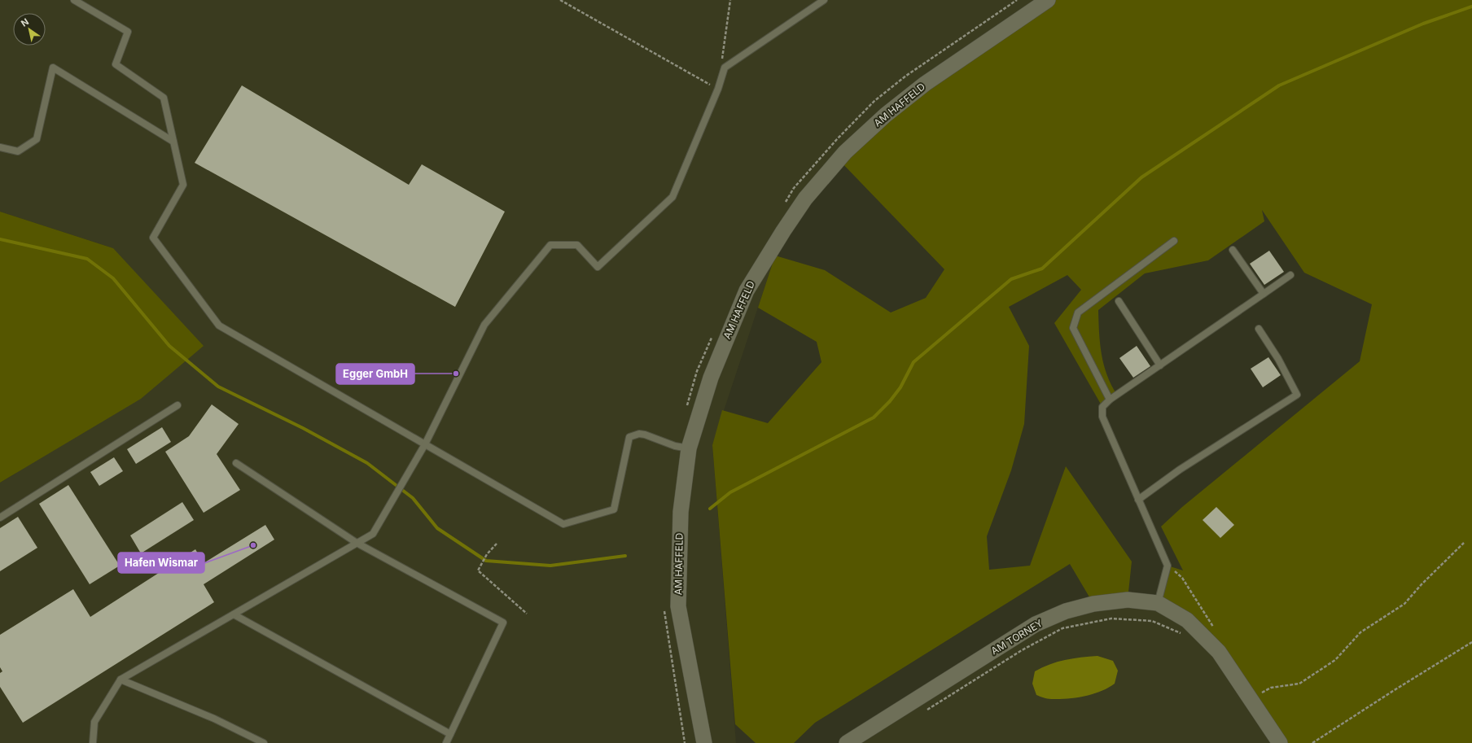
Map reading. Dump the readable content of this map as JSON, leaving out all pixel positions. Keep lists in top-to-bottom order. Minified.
{"streets":{"street":["AM HAFFELD","AM TORNEY"]},"places":["Egger GmbH","Hafen Wismar"],"north":"top left"}
